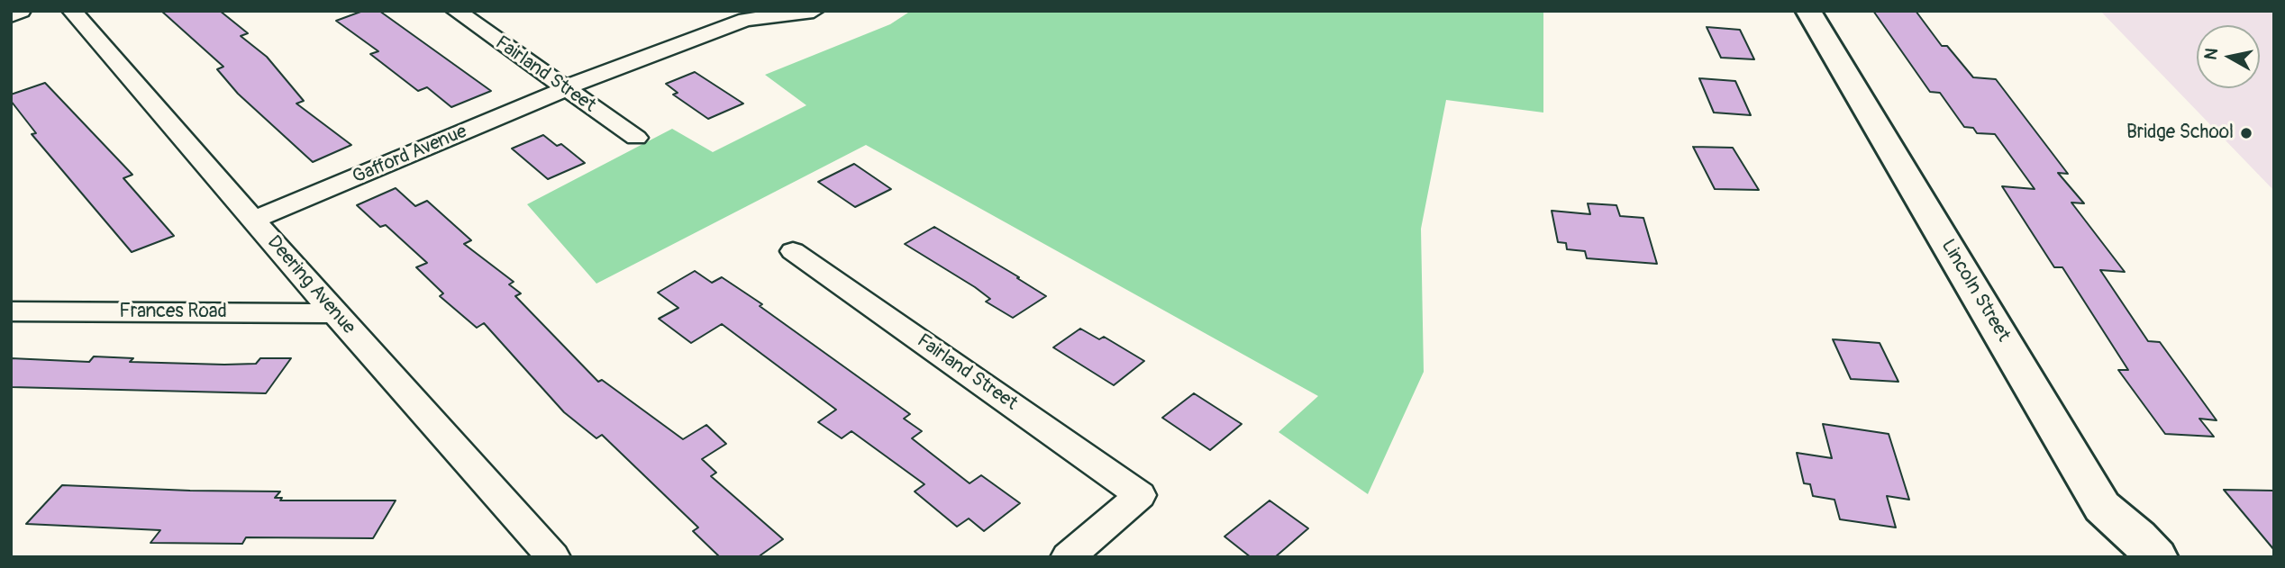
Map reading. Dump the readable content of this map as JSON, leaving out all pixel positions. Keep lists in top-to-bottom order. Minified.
{"streets":{"street":["Fairland Street","Gafford Avenue","Deering Avenue","Lincoln Street","Frances Road"]},"crossings":[["Fairland Street","Gafford Avenue"],["Gafford Avenue","Deering Avenue"],["Deering Avenue","Frances Road"]],"places":["Bridge School"],"north":"left"}
